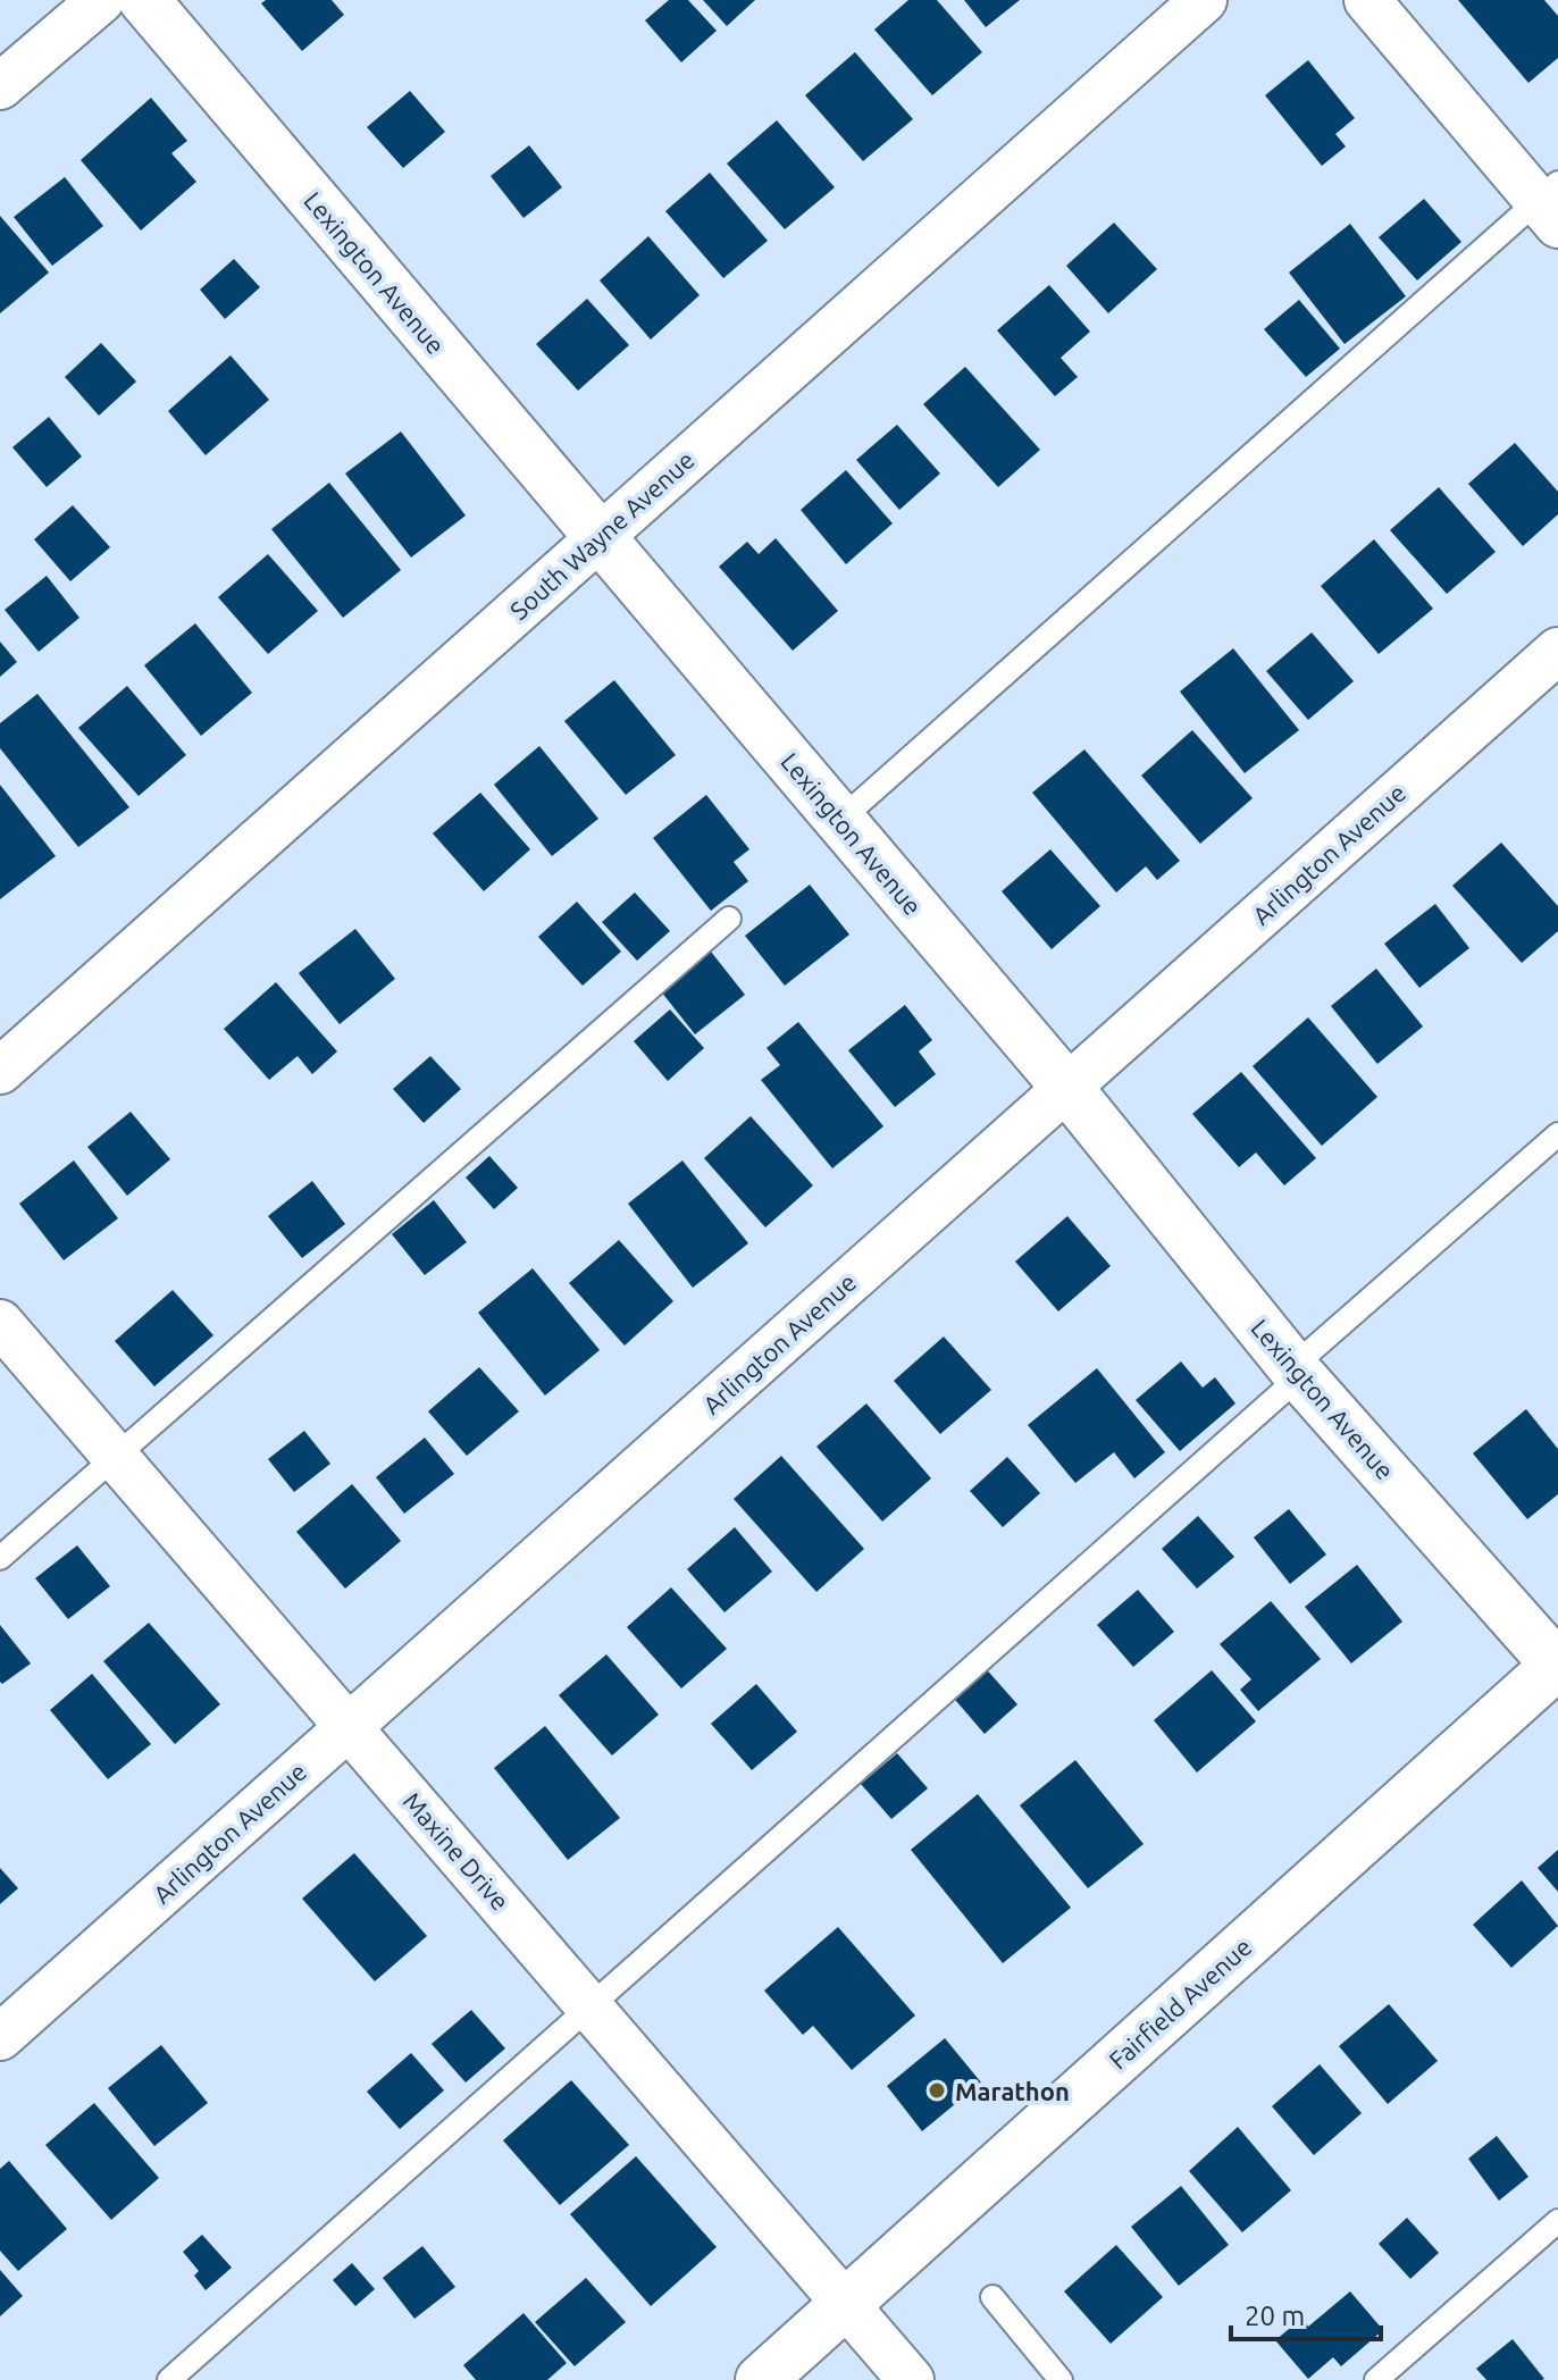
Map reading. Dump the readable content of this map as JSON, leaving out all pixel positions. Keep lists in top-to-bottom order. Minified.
{"streets":{"street":["Lexington Avenue","South Wayne Avenue","Arlington Avenue","Maxine Drive","Fairfield Avenue"]},"crossings":[["Lexington Avenue","South Wayne Avenue"],["Lexington Avenue","Arlington Avenue"],["Lexington Avenue","Fairfield Avenue"],["Arlington Avenue","Maxine Drive"],["Maxine Drive","Fairfield Avenue"]],"places":["Marathon"],"scale_bar":"20 m"}
